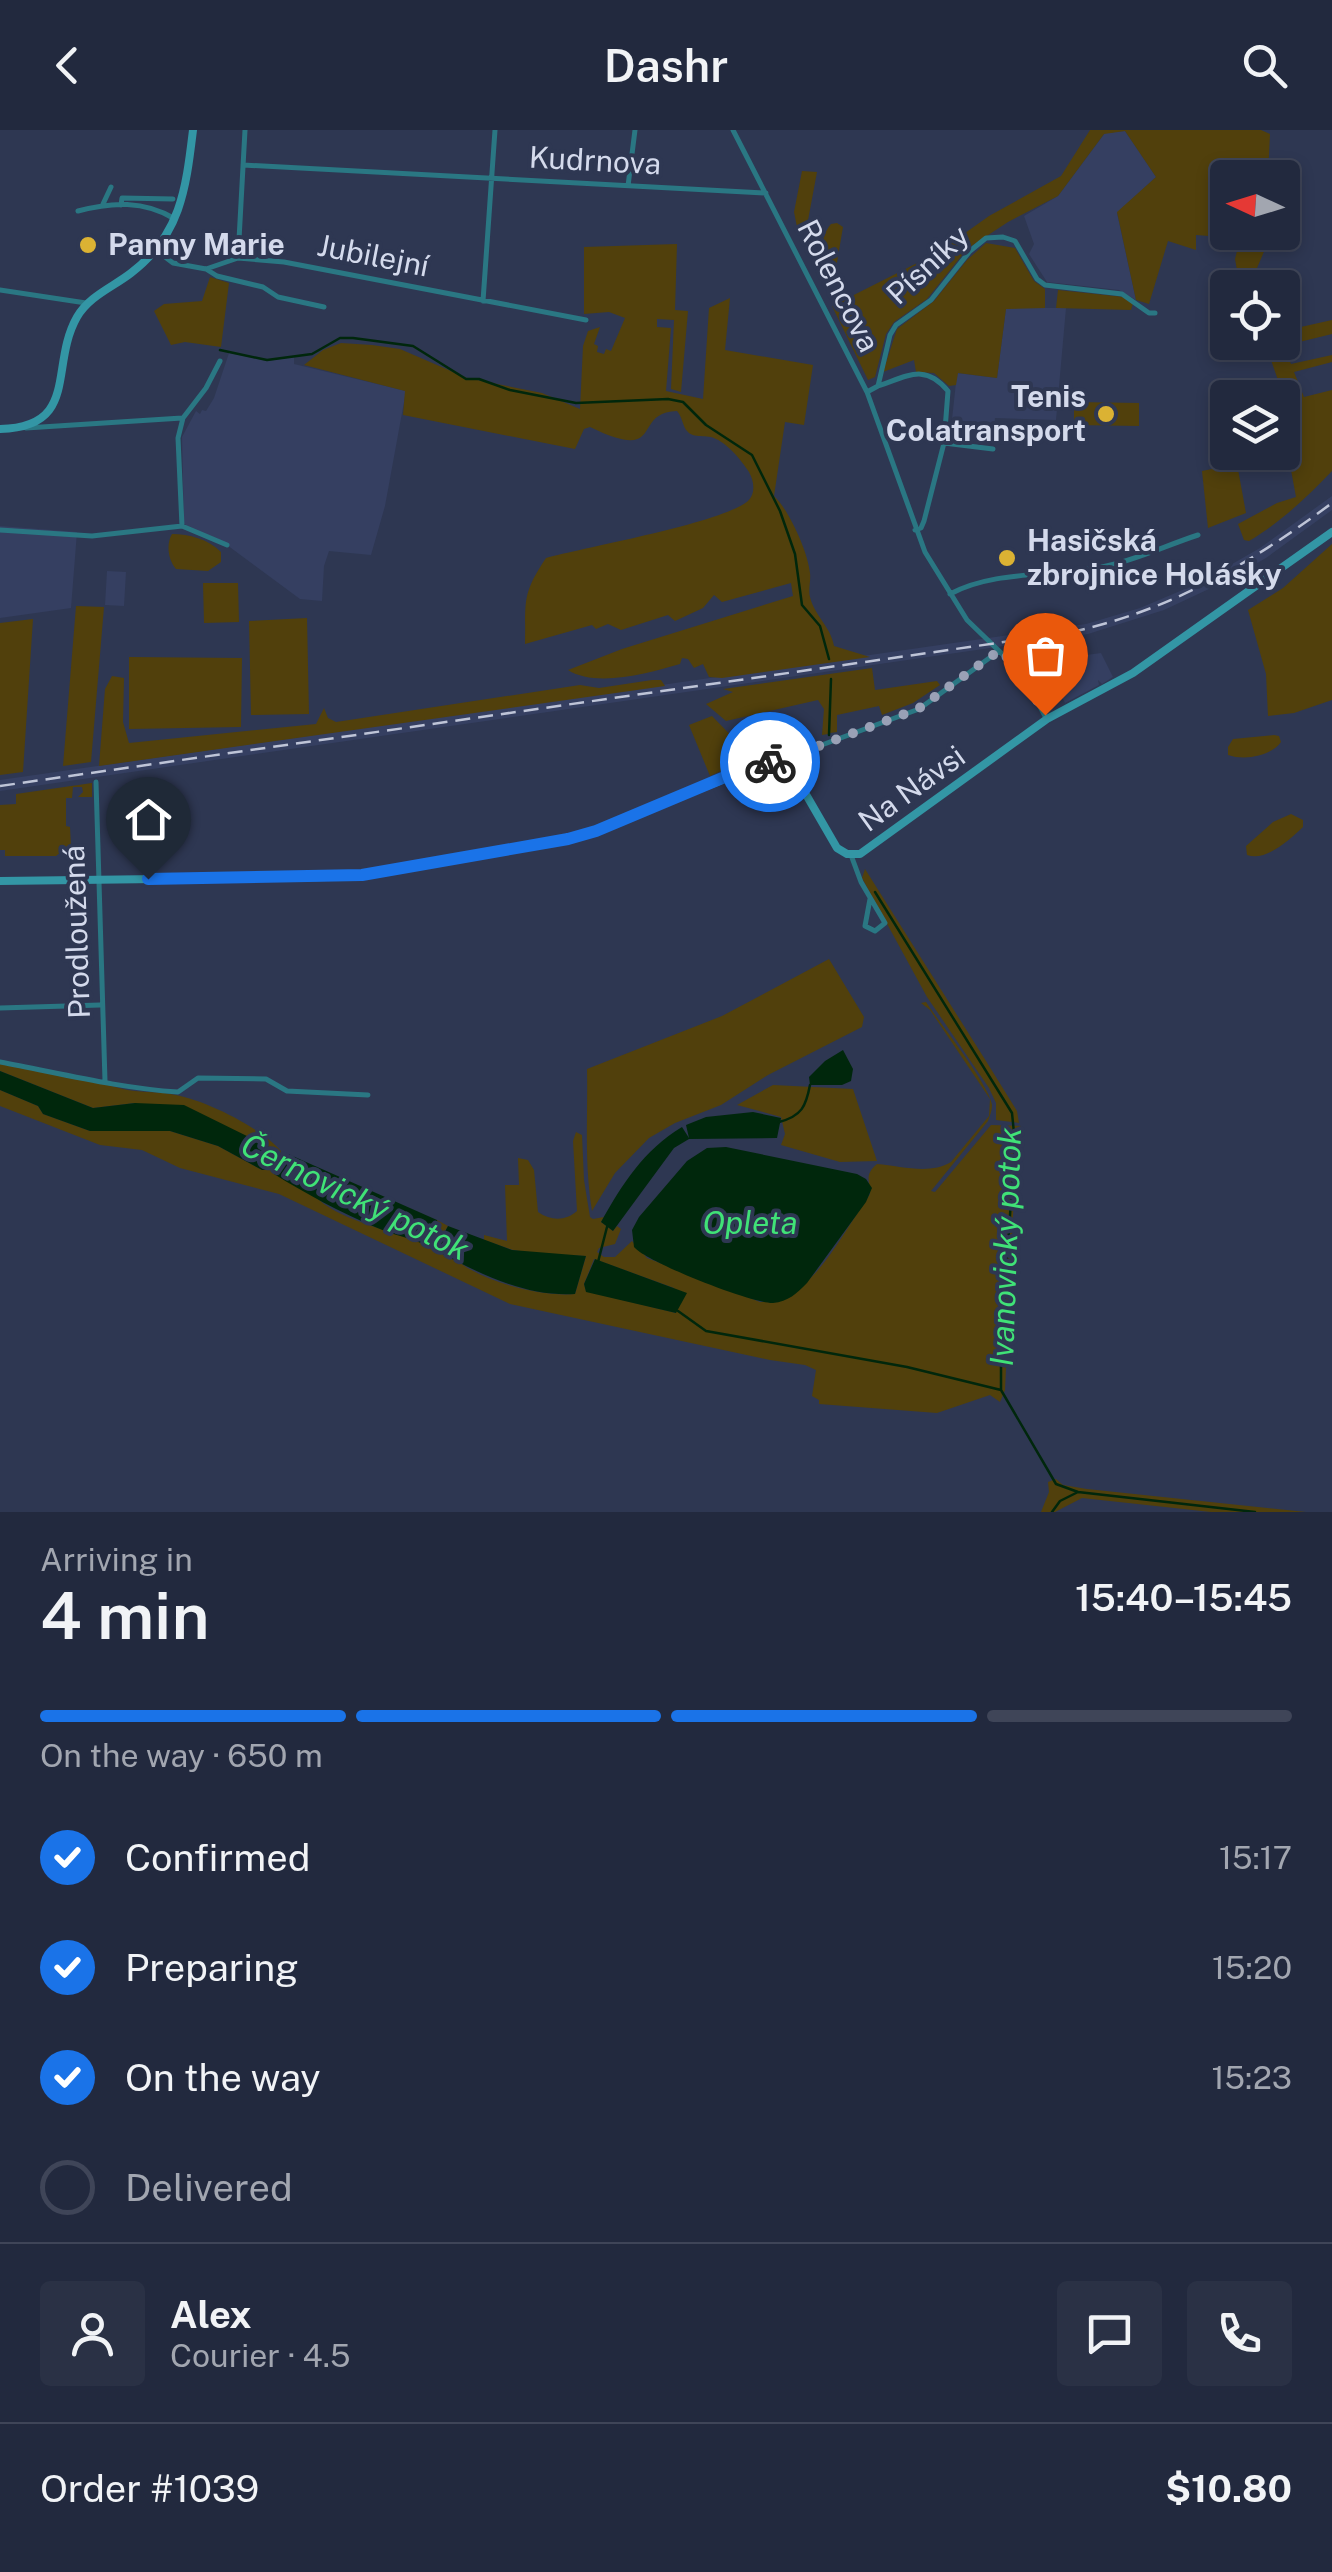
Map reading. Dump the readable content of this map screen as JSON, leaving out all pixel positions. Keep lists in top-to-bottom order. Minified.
{"streets":{"street":["Kudrnova","Jubilejní","Písníky","Rolencova","Na Návsi","Prodloužená"]},"crossings":[["Kudrnova","Rolencova"],["Rolencova","Na Návsi"]],"water":["Černovický potok","Opleta","Ivanovický potok"],"places":["Panny Marie","Tenis Colatransport","Hasičská zbrojnice Holásky"],"north":"left","page":{"header":"Dashr","heading":["4 min","Arriving in","15:40–15:45"],"panel":["Alex","Courier · 4.5","Order #1039","$10.80"],"bar":"On the way · 650 m","list":[["Confirmed","15:17"],["Preparing","15:20"],["On the way","15:23"],"Delivered"]}}
